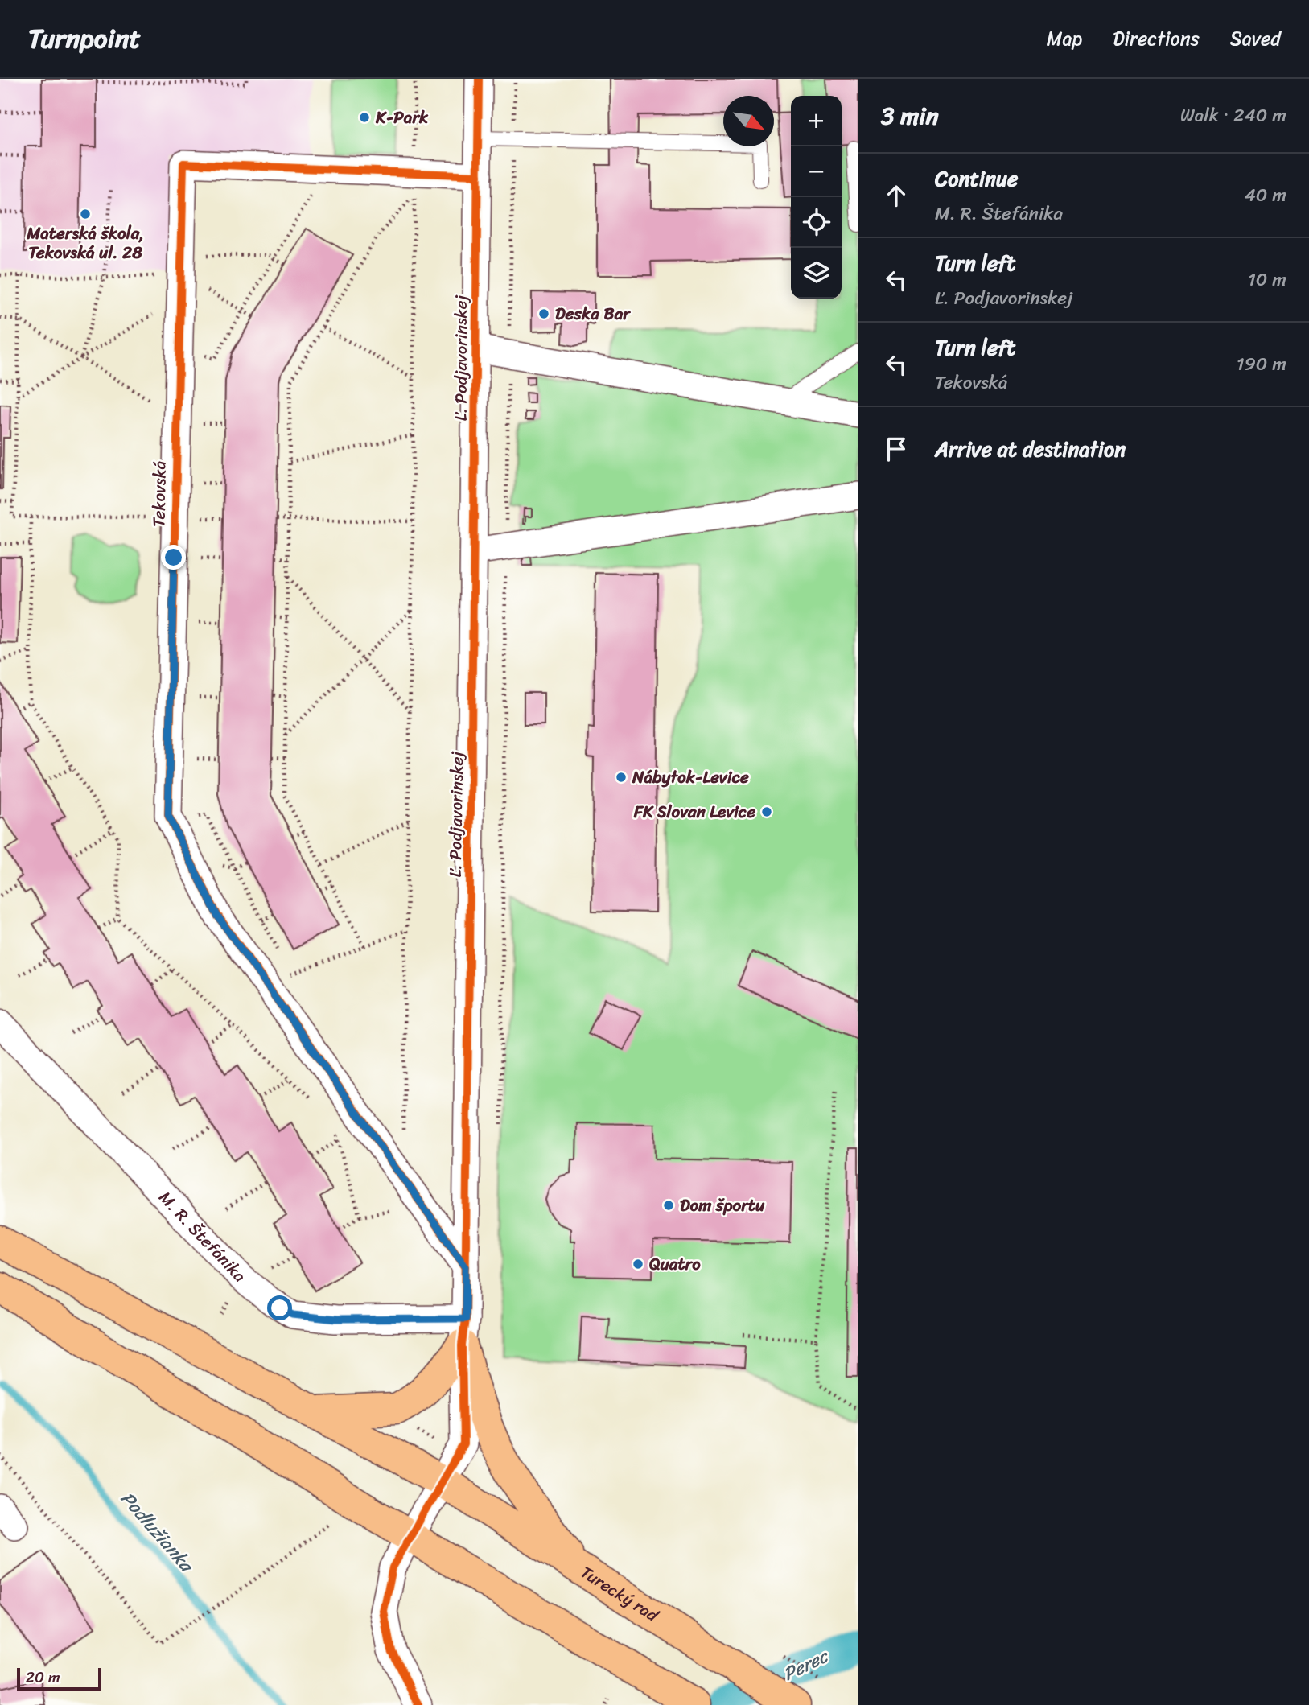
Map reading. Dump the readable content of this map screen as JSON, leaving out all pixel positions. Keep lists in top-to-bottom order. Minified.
{"streets":{"main road":["Turecký rad"],"street":["Ľ. Podjavorinskej","Tekovská","M. R. Štefánika"]},"crossings":[["Ľ. Podjavorinskej","Tekovská"],["Ľ. Podjavorinskej","M. R. Štefánika"],["Ľ. Podjavorinskej","Turecký rad"]],"water":["Podlužianka","Perec"],"places":["K-Park","Materská škola, Tekovská ul. 28","Deska Bar","Nábytok-Levice","FK Slovan Levice","Dom športu","Quatro"],"scale_bar":"20 m","north":"bottom right","page":{"header":"Turnpoint","nav":["Map","Directions","Saved"],"heading":["3 min","Walk · 240 m"],"map_buttons":["+","−"],"list":[["Continue","M. R. Štefánika","40 m"],["Turn left","Ľ. Podjavorinskej","10 m"],["Turn left","Tekovská","190 m"],"Arrive at destination"],"scale":"20 m"}}
